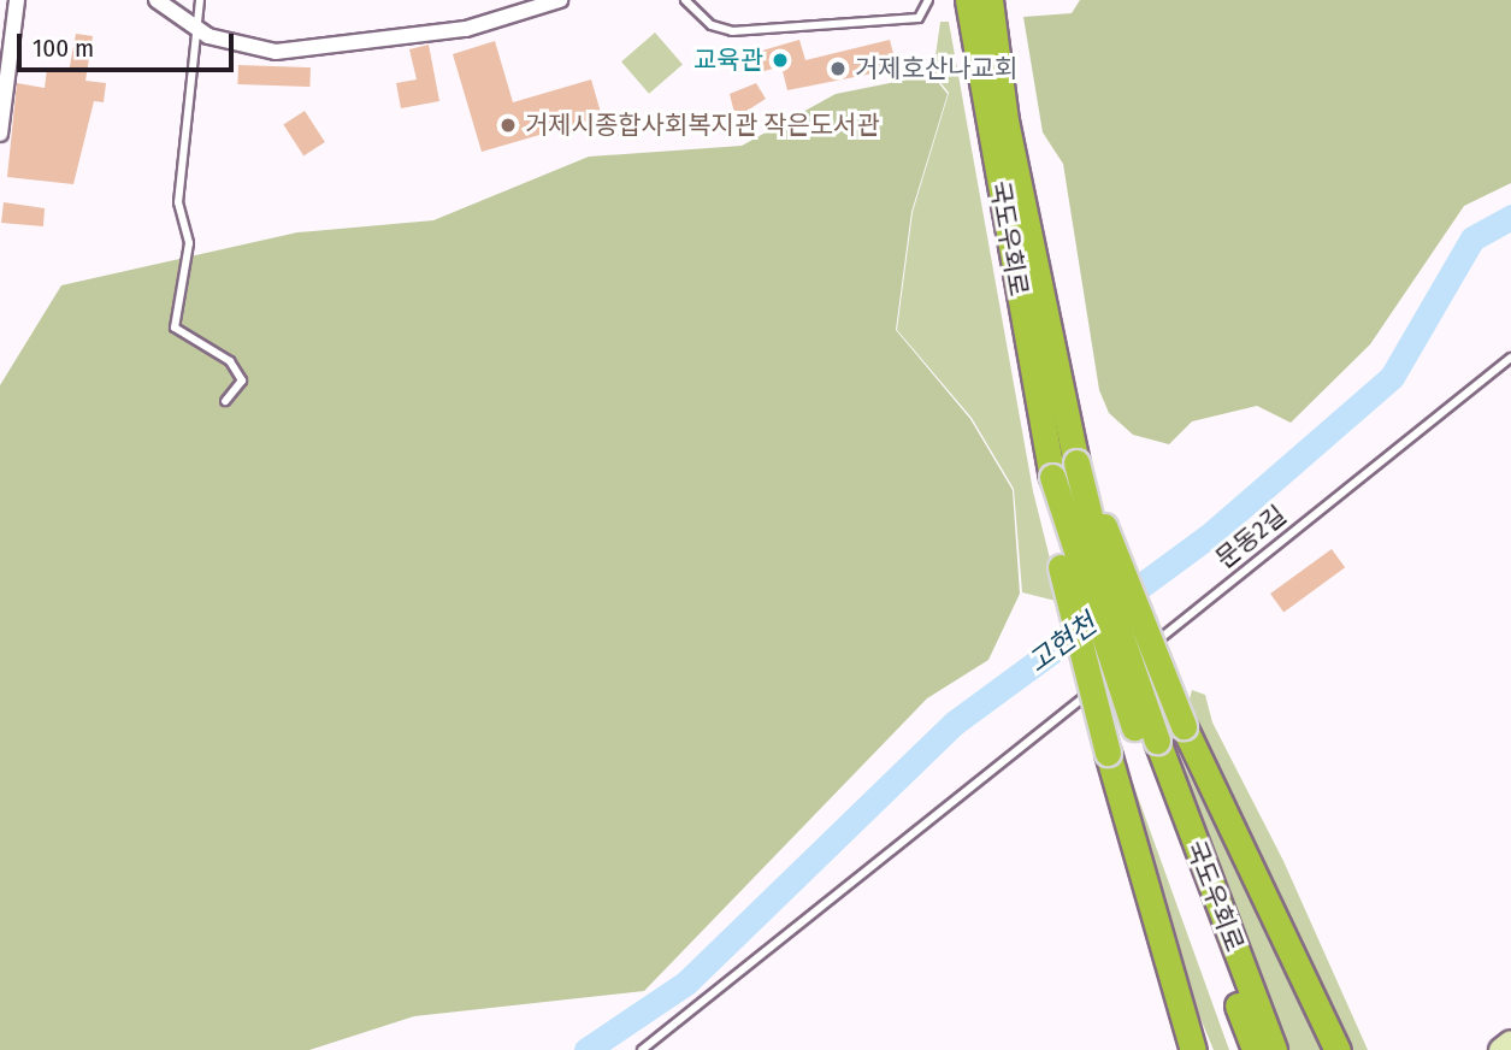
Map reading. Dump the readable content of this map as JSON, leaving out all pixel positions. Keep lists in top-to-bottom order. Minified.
{"streets":{"highway":["국도우회로"],"lane":["문동2길"]},"water":["고현천"],"places":["교육관","거제호산나교회","거제시종합사회복지관 작은도서관"],"scale_bar":"100 m"}
